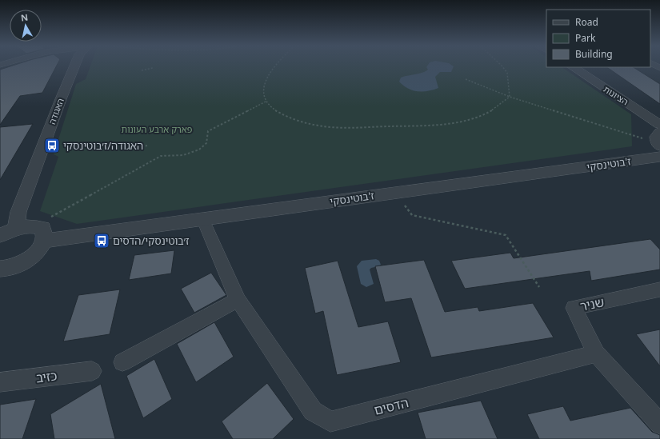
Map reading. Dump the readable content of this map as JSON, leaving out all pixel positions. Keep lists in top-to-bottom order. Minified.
{"streets":{"street":["הציונות","האגודה","ז'בוטינסקי","שניר","כזיב","הדסים"]},"crossings":[["ז'בוטינסקי","הדסים"],["שניר","הדסים"]],"parks":["פארק ארבע העונות"],"places":{"bus stop":["האגודה/ז׳בוטינסקי","ז׳בוטינסקי/הדסים"]},"legend":["Road","Park","Building"],"north":"top"}
